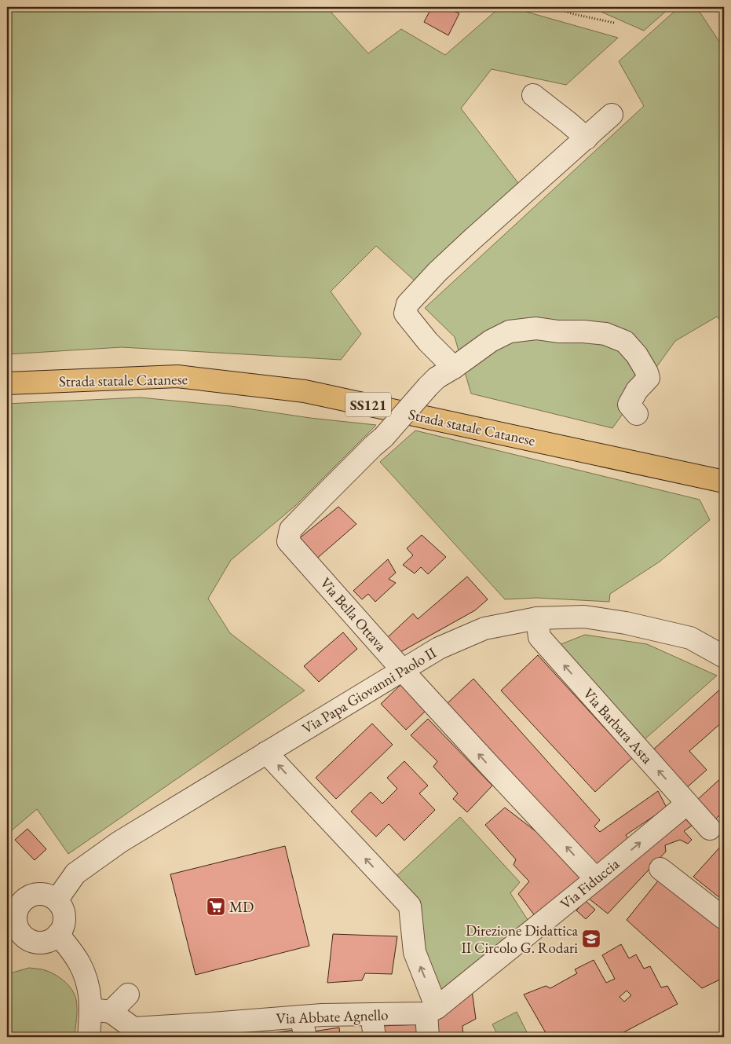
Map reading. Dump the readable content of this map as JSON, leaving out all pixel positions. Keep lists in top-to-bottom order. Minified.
{"streets":{"main road":["Strada statale Catanese","SS121"],"street":["Via Bella Ottava","Via Papa Giovanni Paolo II","Via Barbara Asta","Via Fiduccia","Via Abbate Agnello"]},"crossings":[["Via Bella Ottava","Via Papa Giovanni Paolo II"],["Via Bella Ottava","Via Fiduccia"],["Via Papa Giovanni Paolo II","Via Barbara Asta"],["Via Barbara Asta","Via Fiduccia"],["Via Fiduccia","Via Abbate Agnello"]],"one_way":["Via Barbara Asta","Via Fiduccia"],"places":{"supermarket":["MD"],"school or university":["Direzione Didattica II Circolo G. Rodari"]}}
